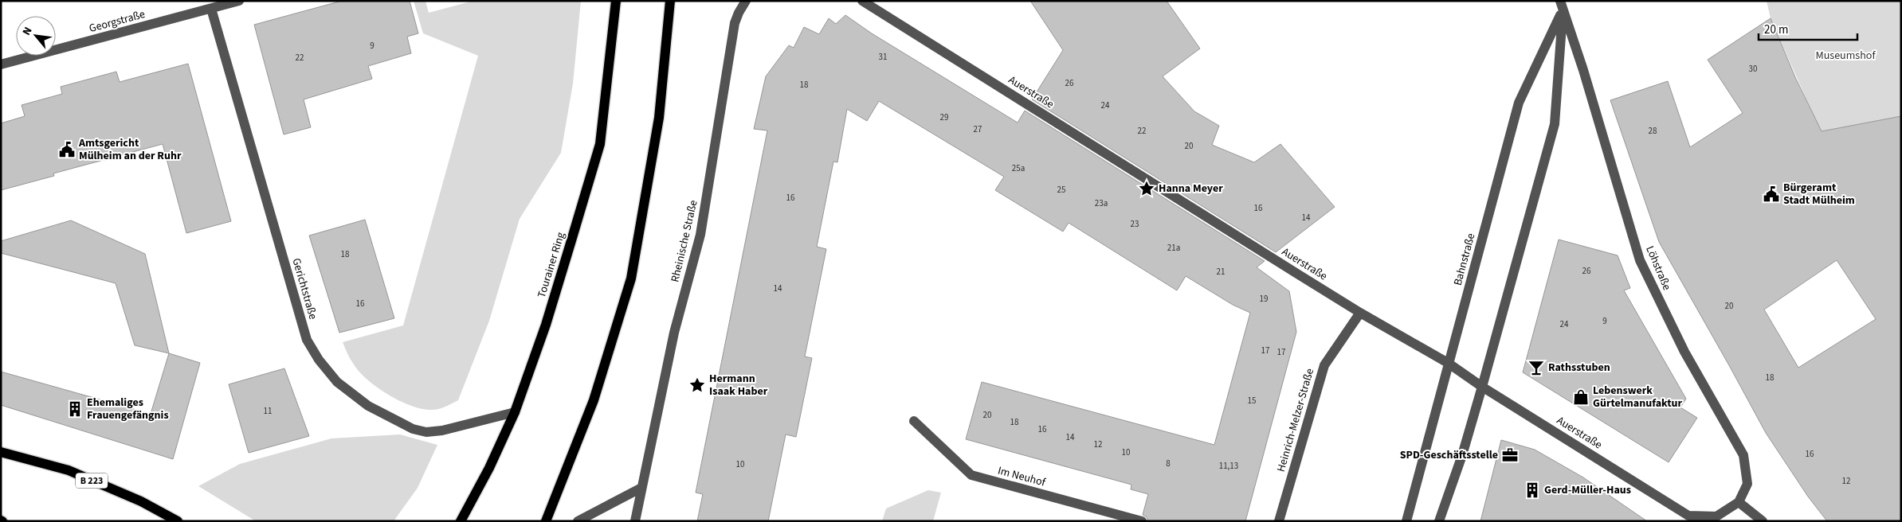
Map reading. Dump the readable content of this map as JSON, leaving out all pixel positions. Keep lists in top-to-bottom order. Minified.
{"streets":{"main road":["Tourainer Ring","B 223"],"street":["Georgstraße","Auerstraße","Rheinische Straße","Bahnstraße","Löhstraße","Gerichtstraße","Heinrich-Melzer-Straße","Im Neuhof"]},"crossings":[["Georgstraße","Gerichtstraße"],["Auerstraße","Bahnstraße"],["Auerstraße","Löhstraße"],["Auerstraße","Heinrich-Melzer-Straße"],["Bahnstraße","Löhstraße"],["Tourainer Ring","Gerichtstraße"]],"parks":["Museumshof"],"places":{"public building":["Amtsgericht Mülheim an der Ruhr","Bürgeramt Stadt Mülheim"],"place":["Hanna Meyer","Hermann Isaak Haber"],"bar":["Rathsstuben"],"shop":["Lebenswerk Gürtelmanufaktur"],"building":["Ehemaliges Frauengefängnis","Gerd-Müller-Haus"],"office":["SPD-Geschäftsstelle"]},"house_numbers":["9","31","22","30","26","18","24","29","27","22","28","20","25a","25","16","23a","16","14","23","21a","18","26","21","14","19","16","20","9","24","17","17","18","15","11","20","18","16","14","12","10","16","8","10","11,13","12"],"scale_bar":"20 m","north":"top left"}
